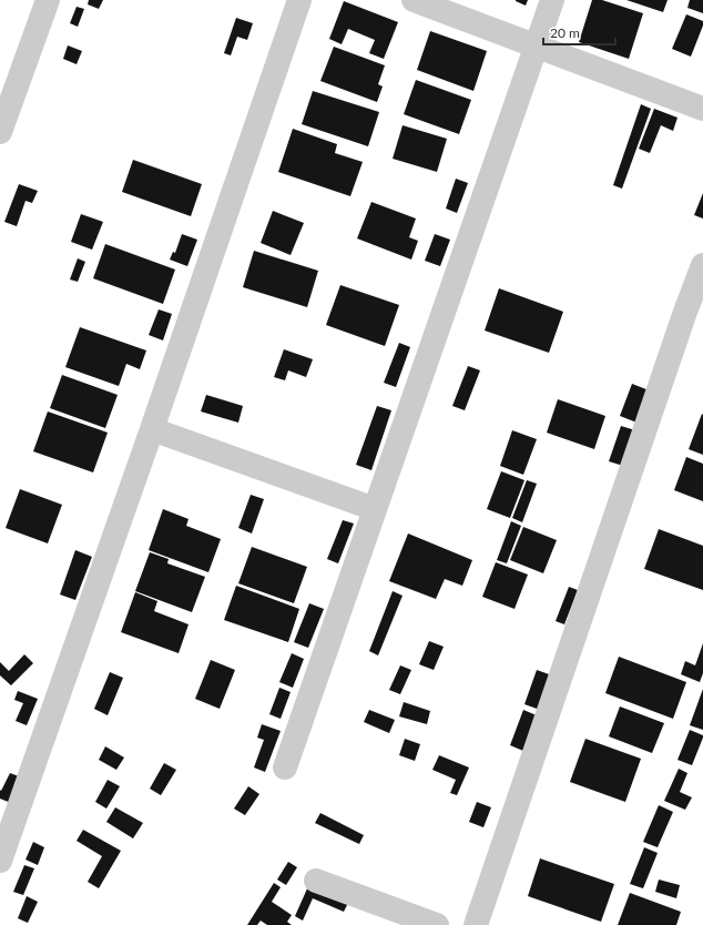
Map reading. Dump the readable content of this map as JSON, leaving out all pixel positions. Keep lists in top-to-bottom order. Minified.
{"scale_bar":"20 m"}
